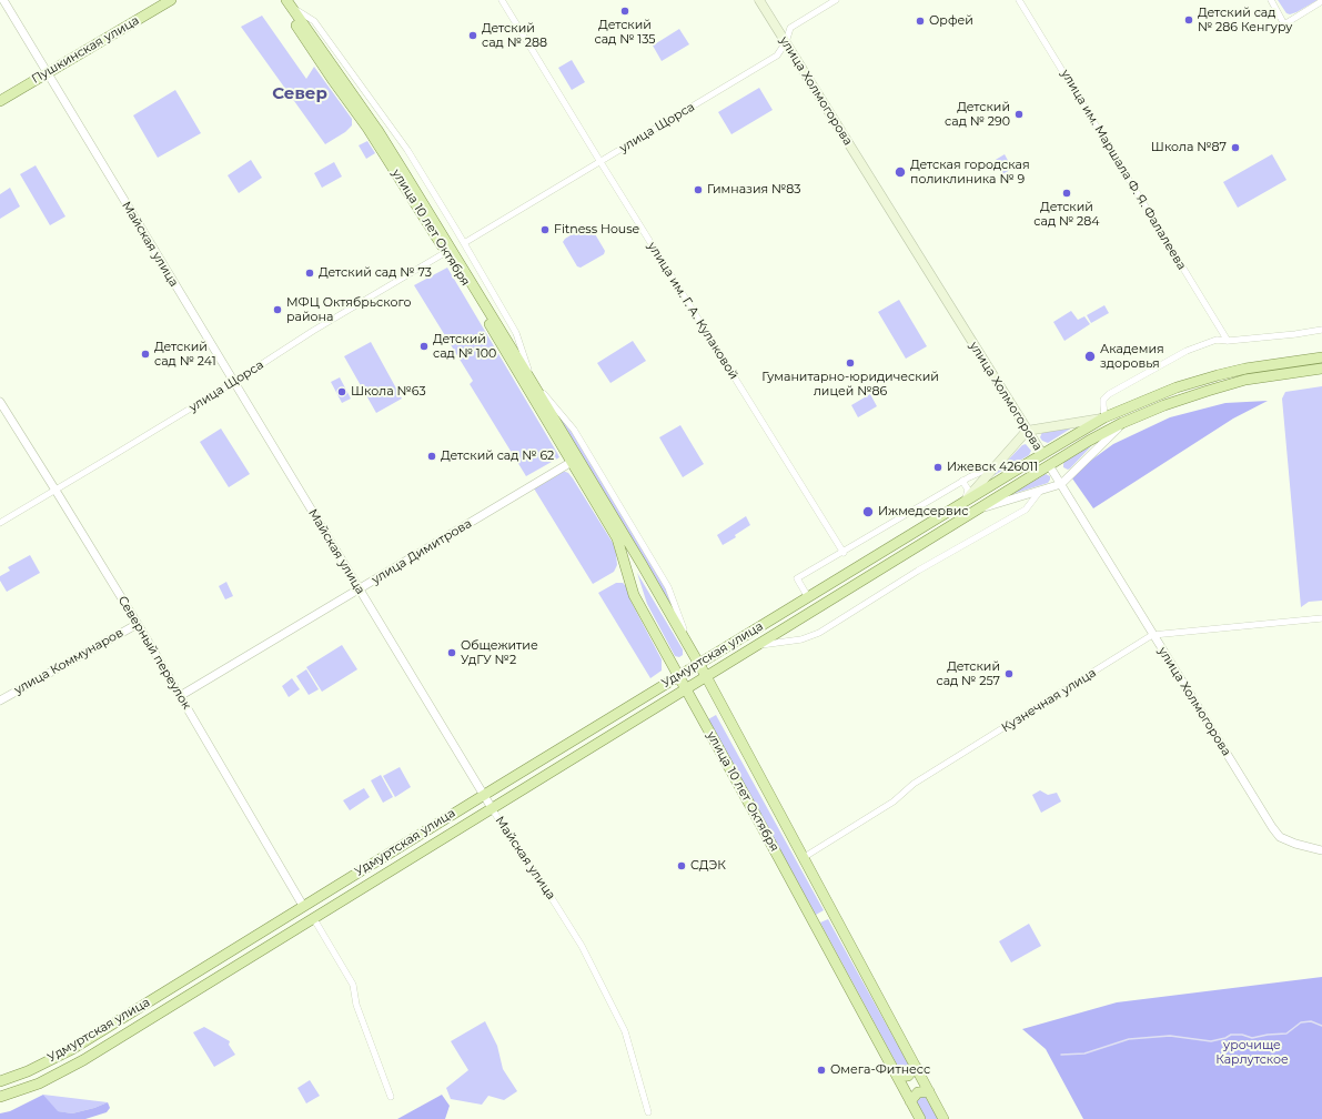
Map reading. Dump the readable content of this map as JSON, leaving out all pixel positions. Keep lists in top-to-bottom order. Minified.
{"streets":{"main road":["Пушкинская улица","улица Холмогорова","улица 10 лет Октября","Удмуртская улица"],"street":["улица Щорса","улица им. Маршала Ф. Я. Фалалеева","Майская улица","улица им. Г. А. Кулаковой","улица Димитрова","Северный переулок","улица Коммунаров","Кузнечная улица"]},"crossings":[["Пушкинская улица","Майская улица"],["улица Холмогорова","улица Щорса"],["улица Холмогорова","Удмуртская улица"],["улица Холмогорова","Кузнечная улица"],["улица Щорса","улица 10 лет Октября"],["улица Щорса","Майская улица"],["улица Щорса","улица им. Г. А. Кулаковой"],["улица Щорса","Северный переулок"],["улица 10 лет Октября","улица Димитрова"],["улица 10 лет Октября","Удмуртская улица"],["улица 10 лет Октября","Кузнечная улица"],["Майская улица","улица Димитрова"],["Майская улица","Удмуртская улица"],["улица Димитрова","Северный переулок"],["Северный переулок","Удмуртская улица"],["Северный переулок","улица Коммунаров"]],"districts":["Север"],"parks":["урочище Карлутское"],"places":["Детский сад № 135","Детский сад № 286 Кенгуру","Орфей","Детский сад № 288","Детский сад № 290","Школа №87","Детская городская поликлиника № 9","Гимназия №83","Детский сад № 284","Fitness House","Детский сад № 73","МФЦ Октябрьского района","Детский сад № 100","Детский сад № 241","Академия здоровья","Гуманитарно-юридический лицей №86","Школа №63","Детский сад № 62","Ижевск 426011","Ижмедсервис","Общежитие УдГУ №2","Детский сад № 257","СДЭК","Омега-Фитнесс"]}
